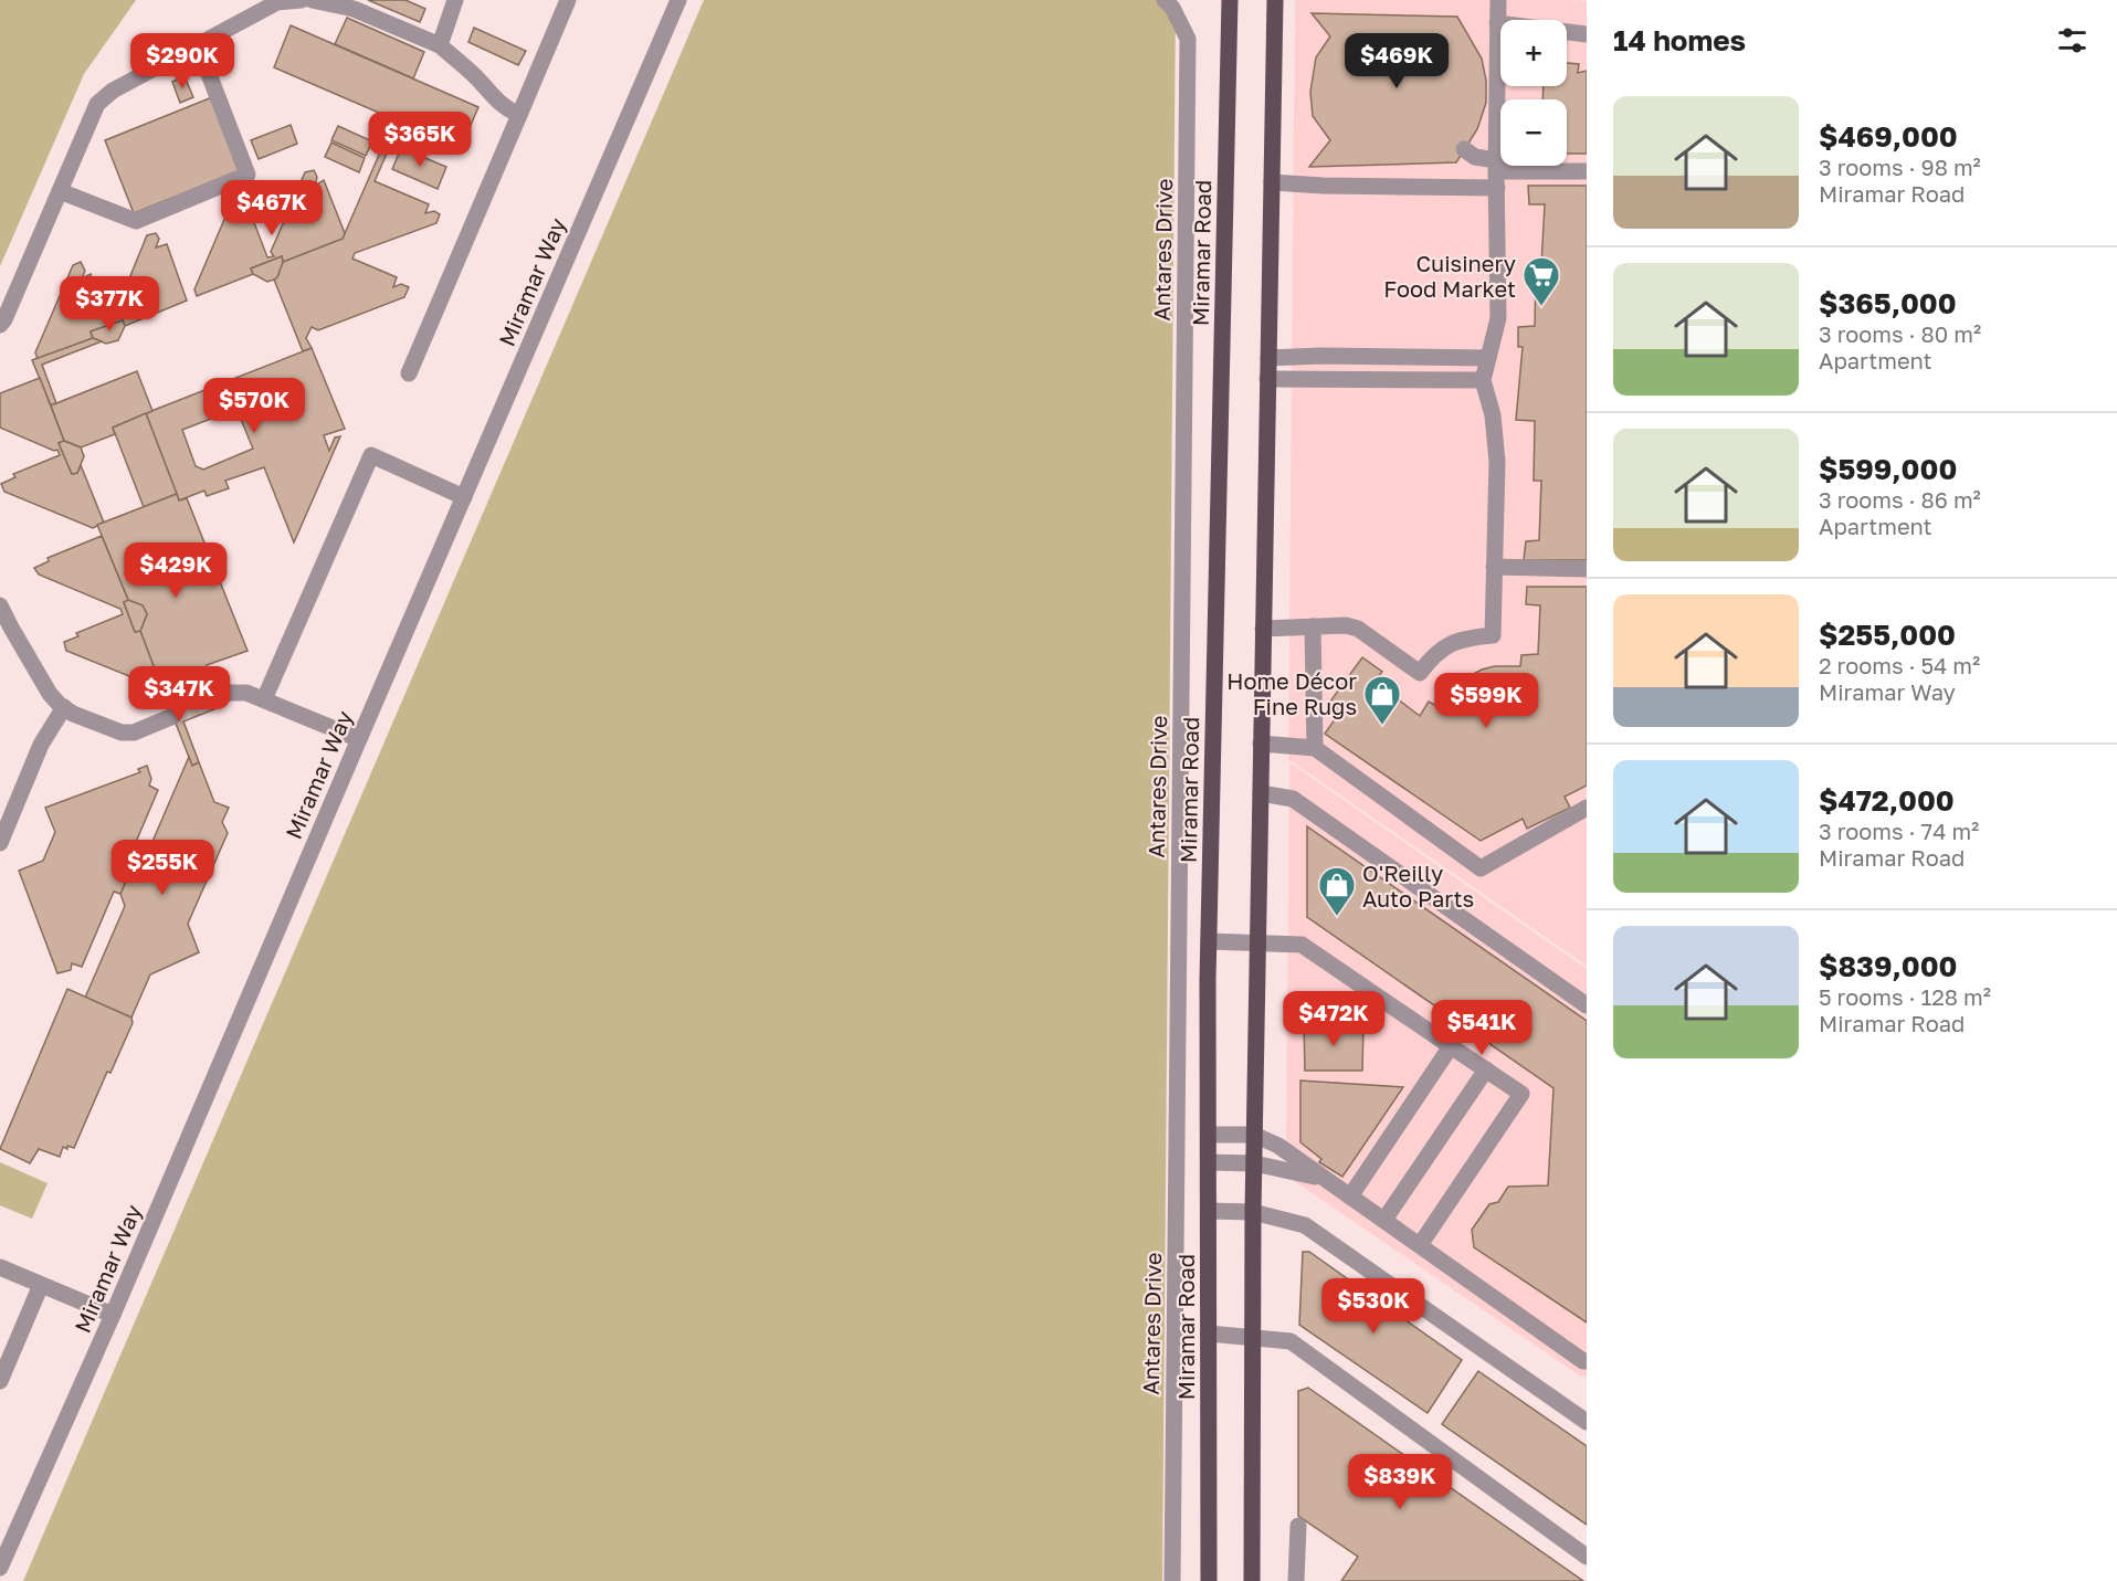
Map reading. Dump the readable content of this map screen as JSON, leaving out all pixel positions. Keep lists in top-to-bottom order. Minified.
{"streets":{"main road":["Miramar Road"],"street":["Antares Drive","Miramar Way"]},"places":{"supermarket":["Cuisinery Food Market"],"shop":["Home Décor Fine Rugs","O'Reilly Auto Parts"]},"page":{"heading":"14 homes","map_buttons":["+","−"],"price":["$290K","$469K","$365K","$467K","$377K","$570K","$429K","$347K","$599K","$255K","$472K","$541K","$530K","$839K"],"list":[{"name":"$469,000","note":"3 rooms · 98 m² · Miramar Road"},{"name":"$365,000","note":"3 rooms · 80 m² · Apartment"},{"name":"$599,000","note":"3 rooms · 86 m² · Apartment"},{"name":"$255,000","note":"2 rooms · 54 m² · Miramar Way"},{"name":"$472,000","note":"3 rooms · 74 m² · Miramar Road"},{"name":"$839,000","note":"5 rooms · 128 m² · Miramar Road"}]}}
